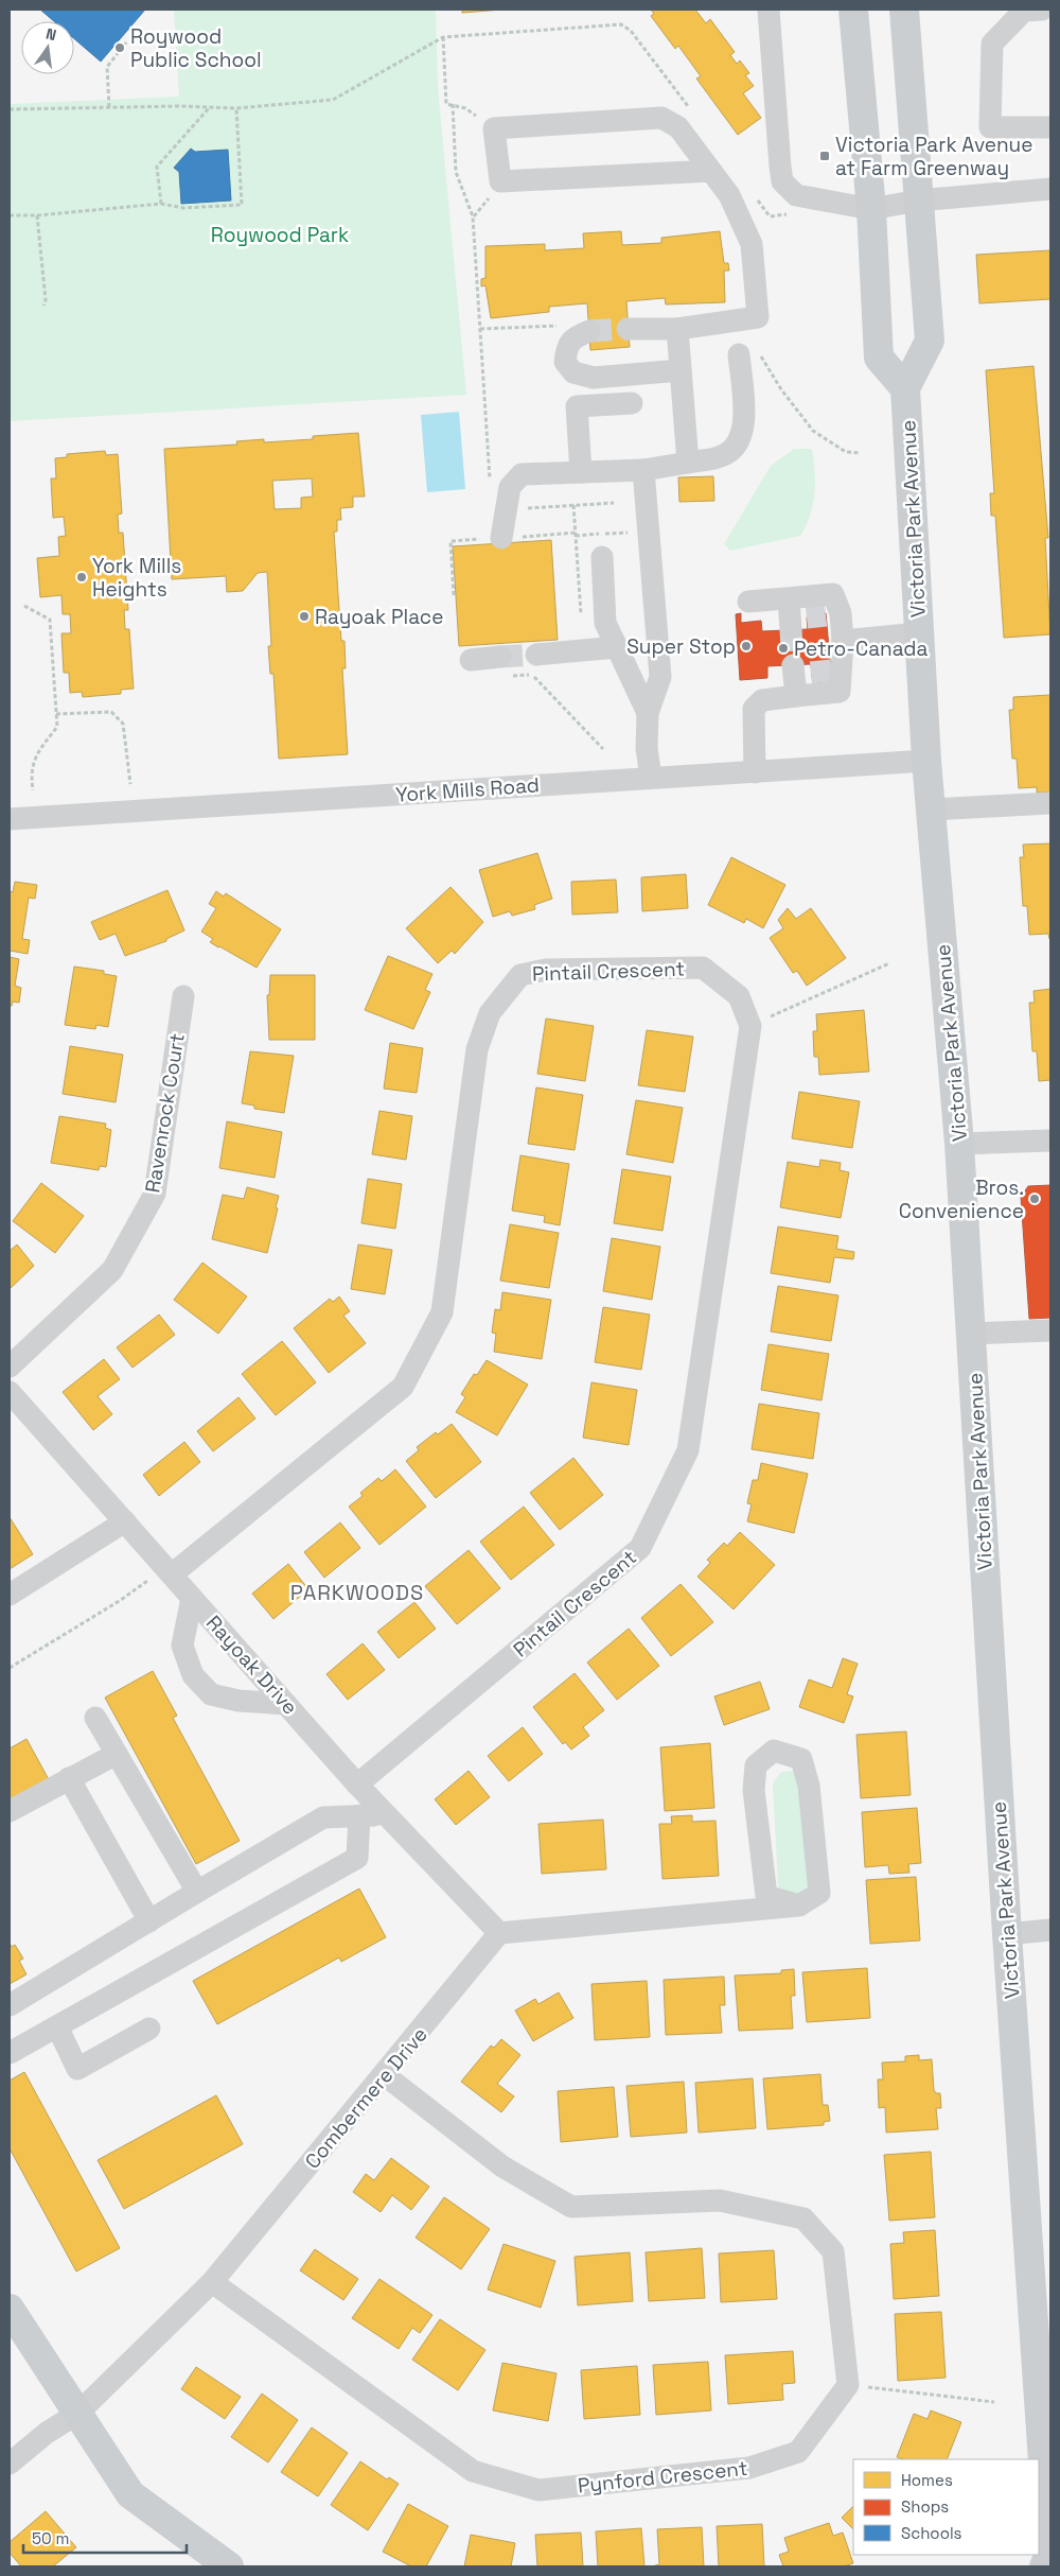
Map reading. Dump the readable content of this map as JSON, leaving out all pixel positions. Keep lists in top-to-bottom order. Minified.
{"streets":{"main road":["Victoria Park Avenue"],"street":["York Mills Road","Pintail Crescent","Ravenrock Court","Rayoak Drive","Combermere Drive","Pynford Crescent"]},"crossings":[["Victoria Park Avenue","York Mills Road"],["Pintail Crescent","Rayoak Drive"],["Rayoak Drive","Combermere Drive"],["Combermere Drive","Pynford Crescent"]],"districts":["PARKWOODS"],"parks":["Roywood Park"],"places":{"other":["Roywood Public School","York Mills Heights","Rayoak Place","Super Stop","Petro-Canada","Bros. Convenience"],"transit":["Victoria Park Avenue at Farm Greenway"]},"legend":["Homes","Shops","Schools"],"scale_bar":"50 m","north":"top"}
